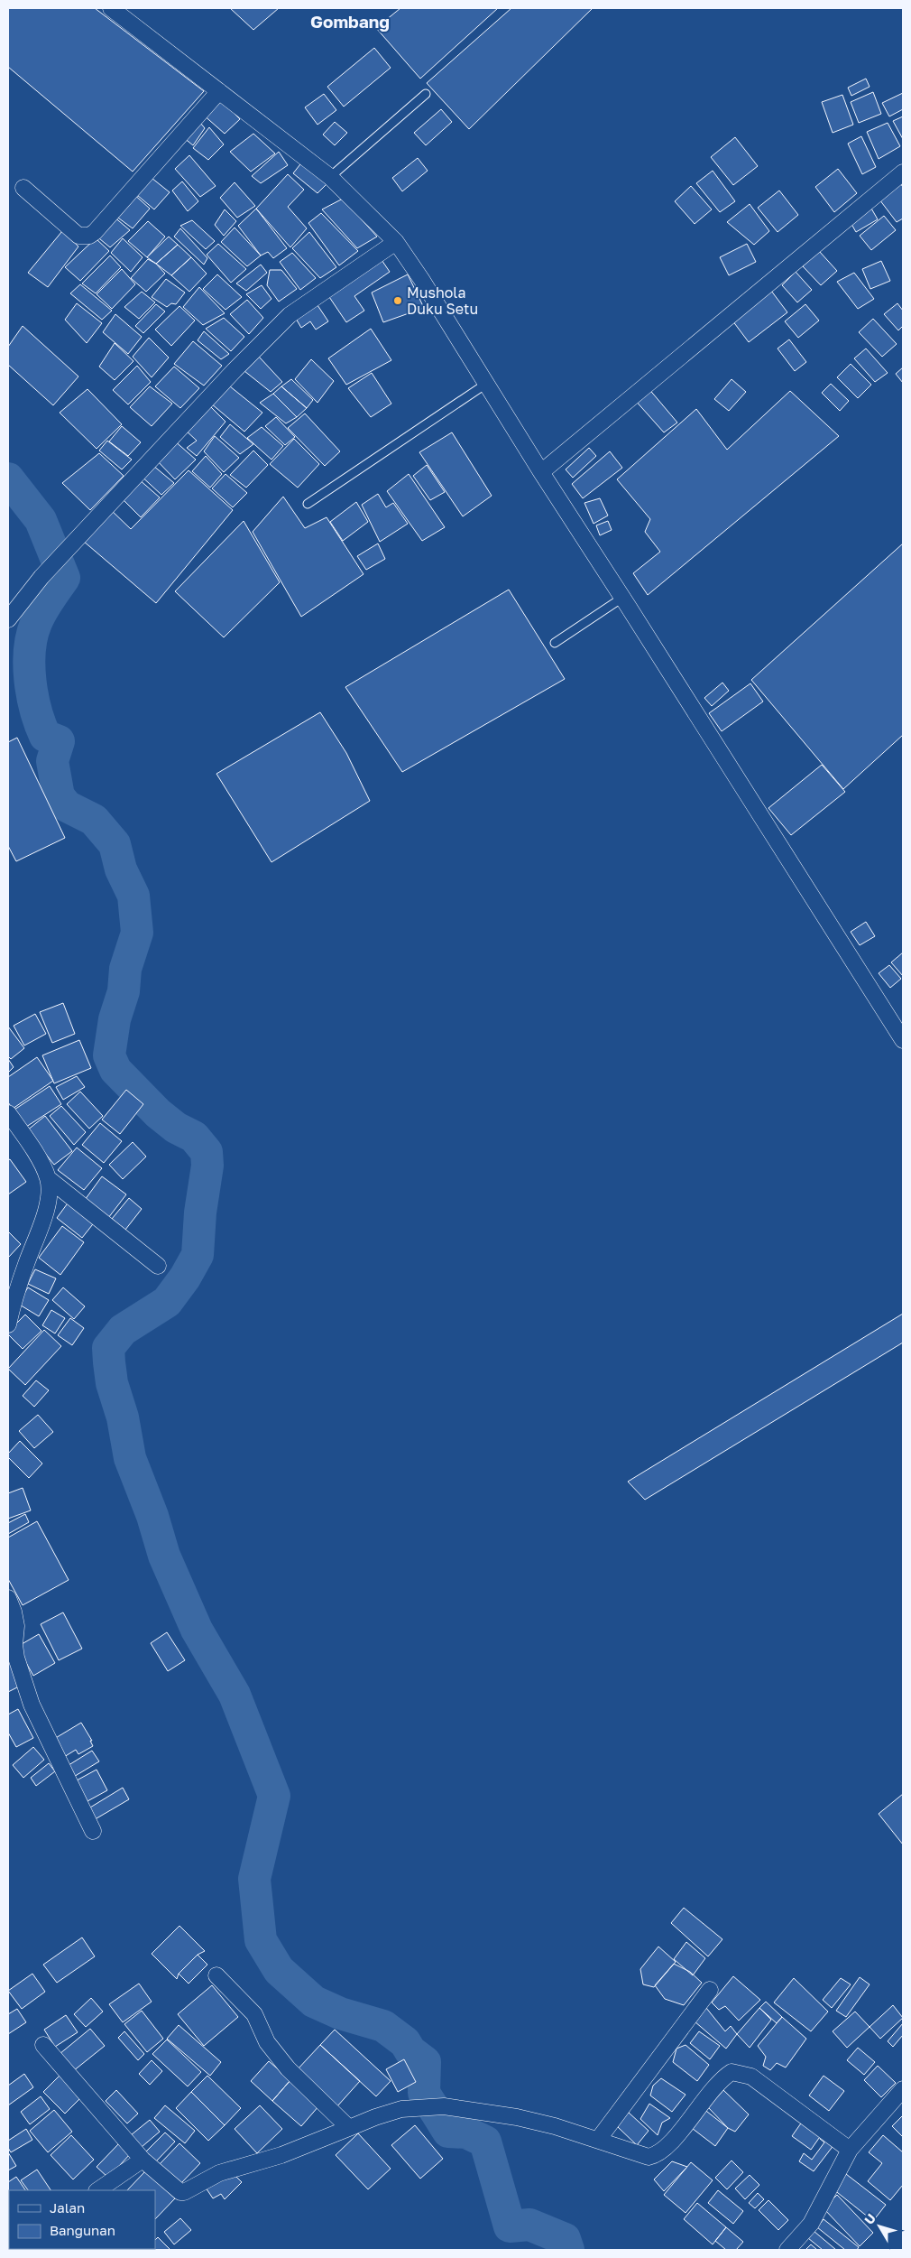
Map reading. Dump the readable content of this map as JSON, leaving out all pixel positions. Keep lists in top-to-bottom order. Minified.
{"districts":["Gombang"],"places":["Mushola Duku Setu"],"legend":["Jalan","Bangunan"],"north":"top left"}
